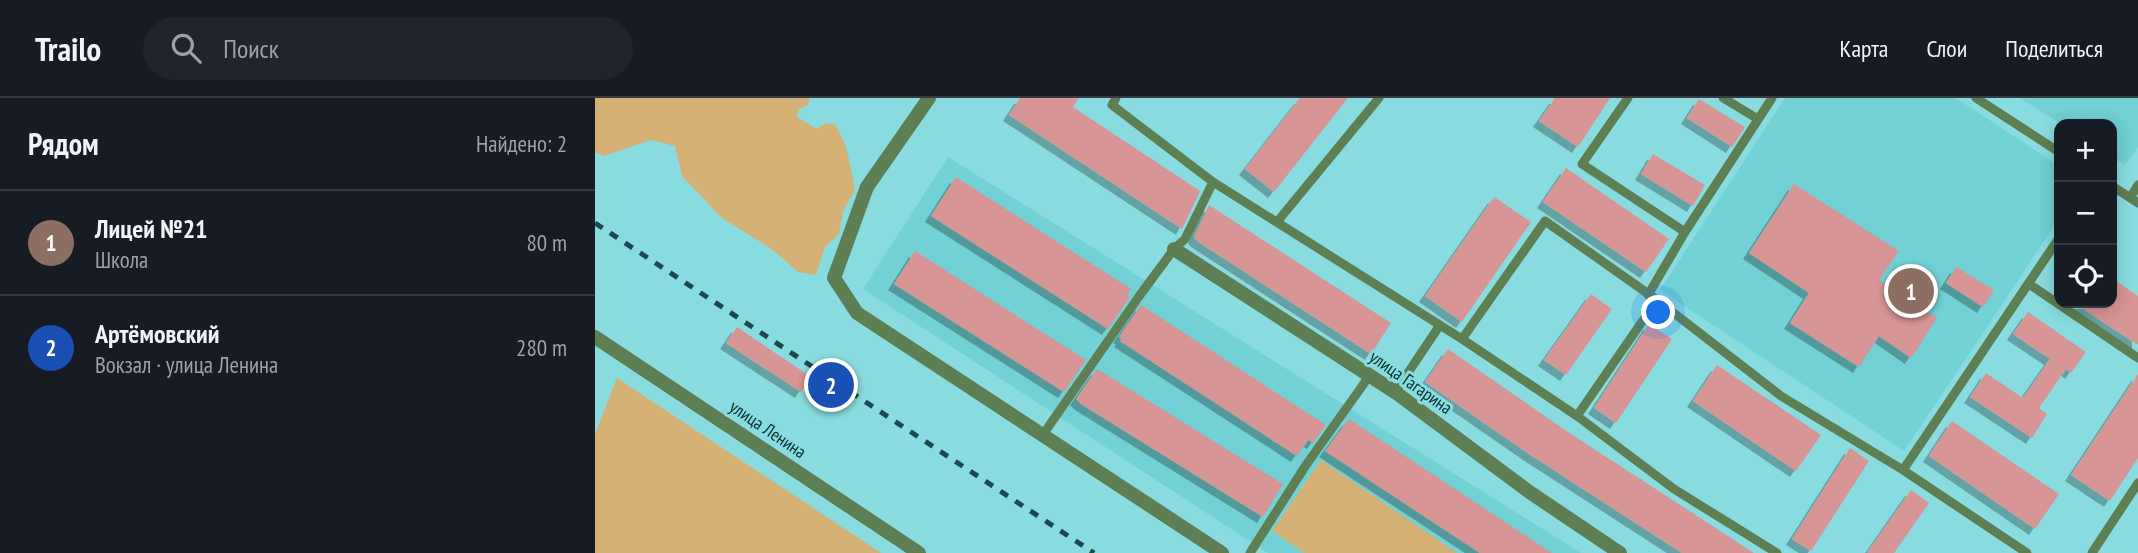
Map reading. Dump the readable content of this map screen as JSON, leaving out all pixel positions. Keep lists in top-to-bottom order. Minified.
{"streets":{"street":["улица Гагарина","улица Ленина"]},"page":{"header":"Trailo","search":"Поиск","nav":["Карта","Слои","Поделиться"],"heading":["Рядом","Найдено: 2"],"map_buttons":["+","−"],"list":[{"mark":"1","name":"Лицей №21","note":"Школа","value":"80 m"},{"mark":"2","name":"Артёмовский","note":"Вокзал · улица Ленина","value":"280 m"}],"pins":["1","2"]}}
